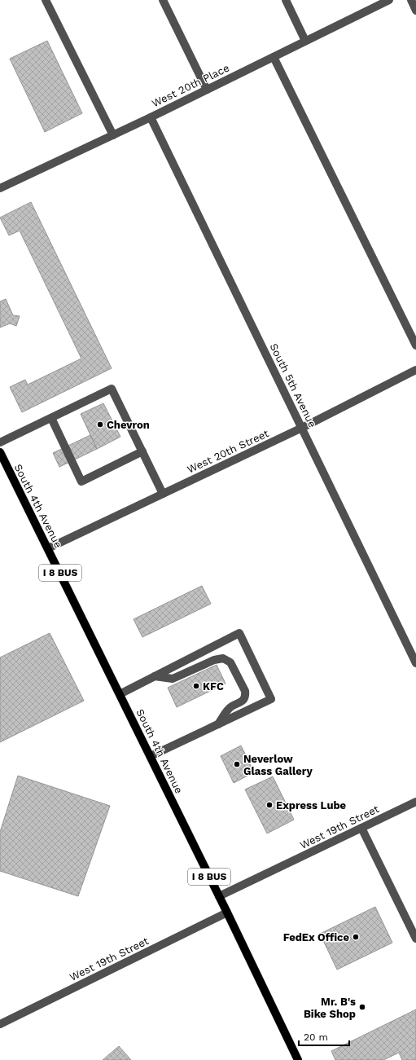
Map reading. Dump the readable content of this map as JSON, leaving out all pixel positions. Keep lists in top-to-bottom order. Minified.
{"streets":{"main road":["South 4th Avenue","I 8 BUS"],"street":["West 20th Place","South 5th Avenue","West 20th Street","West 19th Street"]},"crossings":[["West 20th Place","South 5th Avenue"],["South 5th Avenue","West 20th Street"],["West 20th Street","South 4th Avenue"],["South 4th Avenue","West 19th Street"]],"places":["Chevron","KFC","Neverlow Glass Gallery","Express Lube","FedEx Office","Mr. B's Bike Shop"],"scale_bar":"20 m"}
